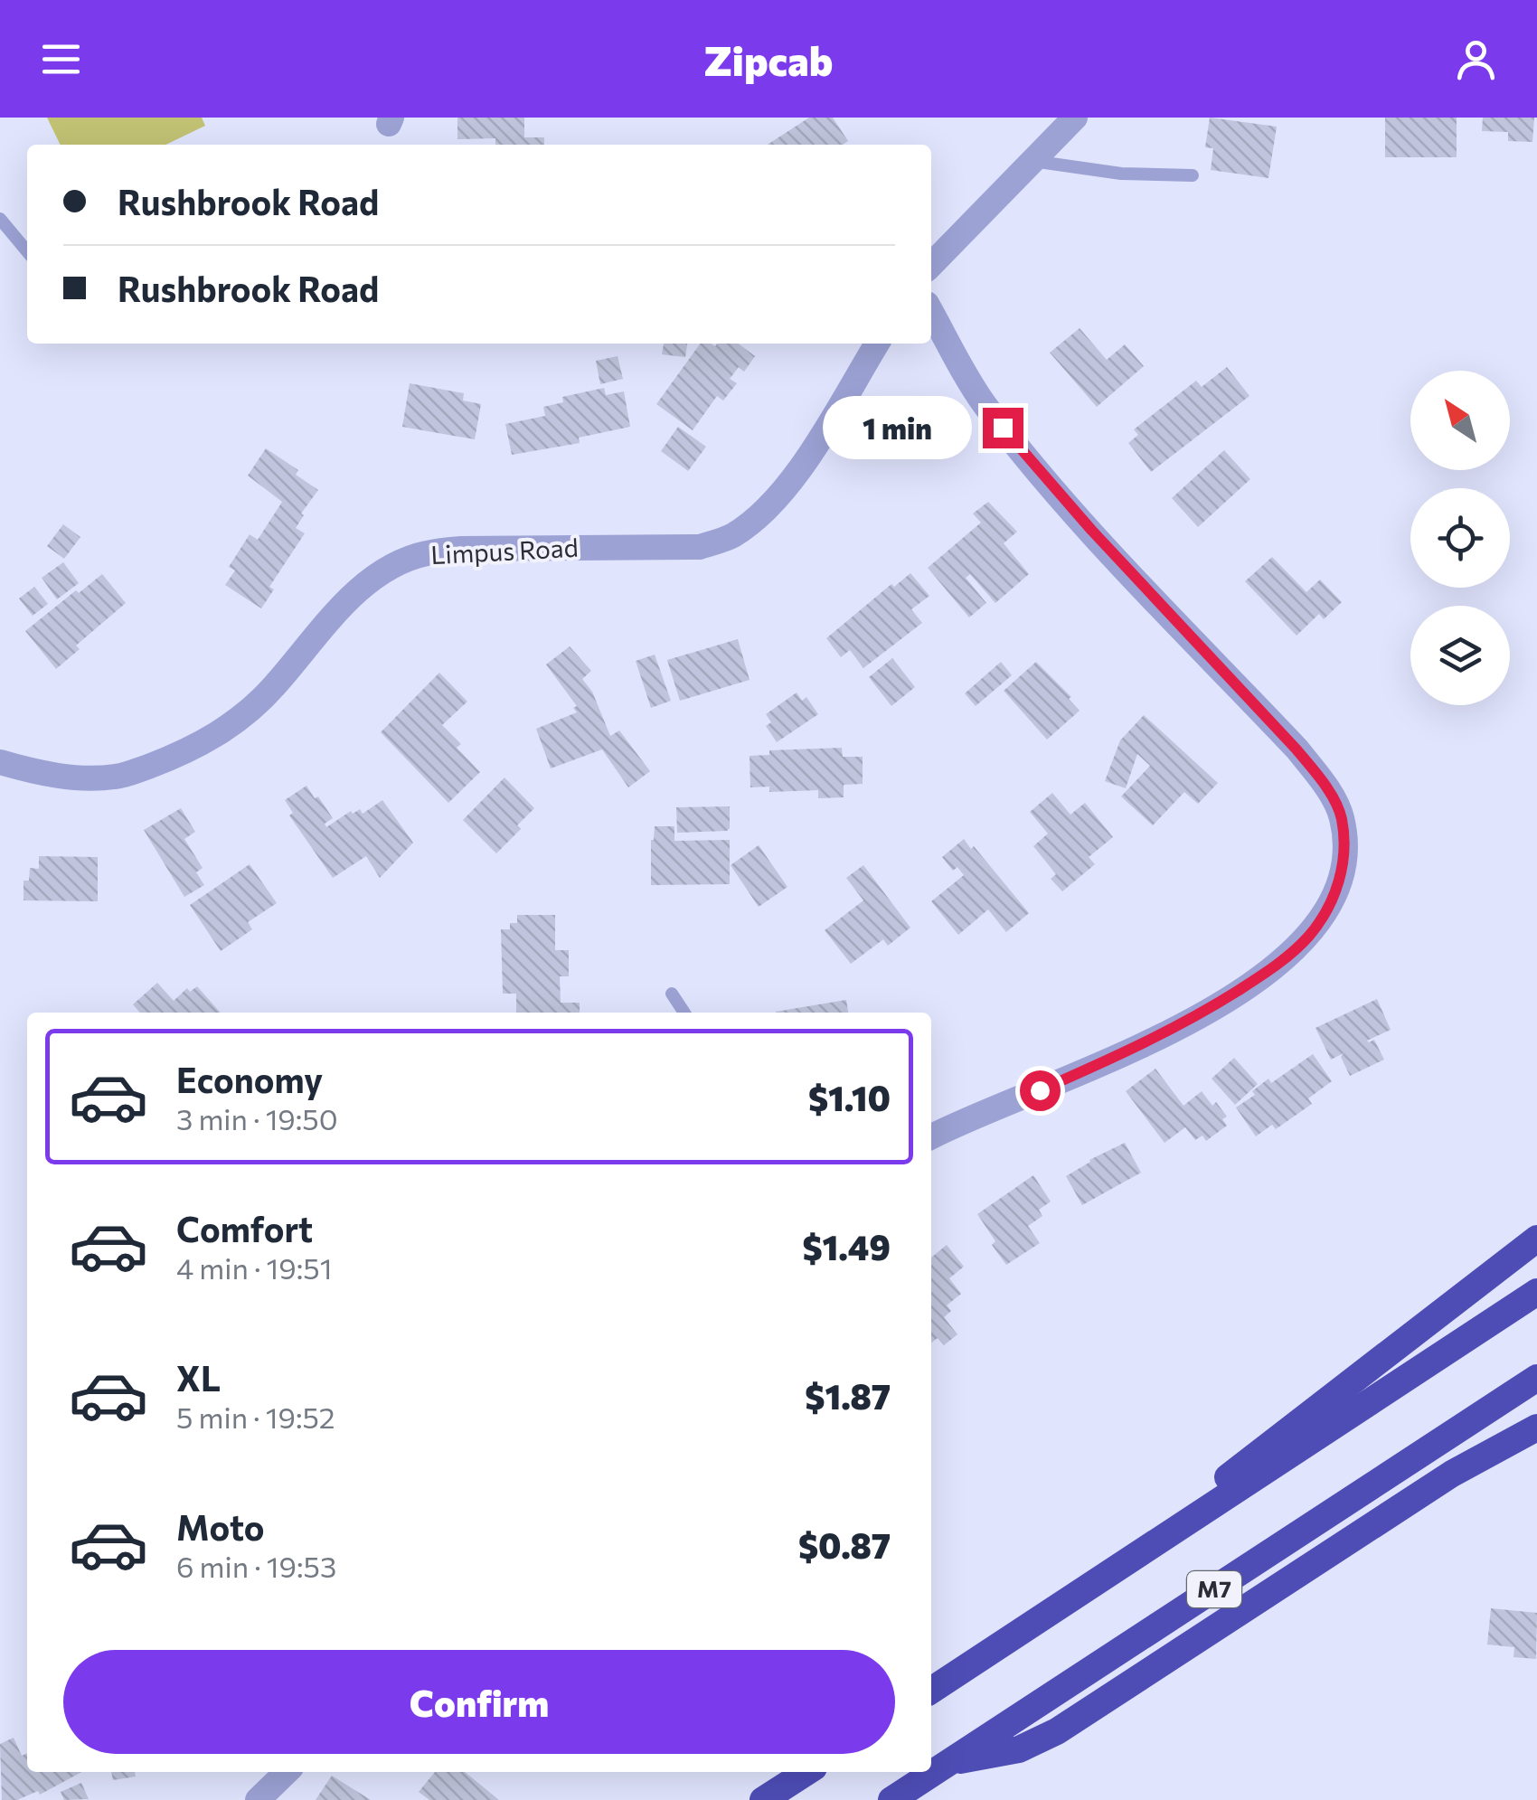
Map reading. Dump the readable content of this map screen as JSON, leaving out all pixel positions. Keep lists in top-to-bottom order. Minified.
{"streets":{"highway":["M7"],"street":["Limpus Road"]},"north":"top left","page":{"header":"Zipcab","banner":["Rushbrook Road","Rushbrook Road"],"bubble":"1 min","list":[{"name":"Economy","note":"3 min · 19:50","value":"$1.10"},{"name":"Comfort","note":"4 min · 19:51","value":"$1.49"},{"name":"XL","note":"5 min · 19:52","value":"$1.87"},{"name":"Moto","note":"6 min · 19:53","value":"$0.87"}],"buttons":"Confirm"}}
